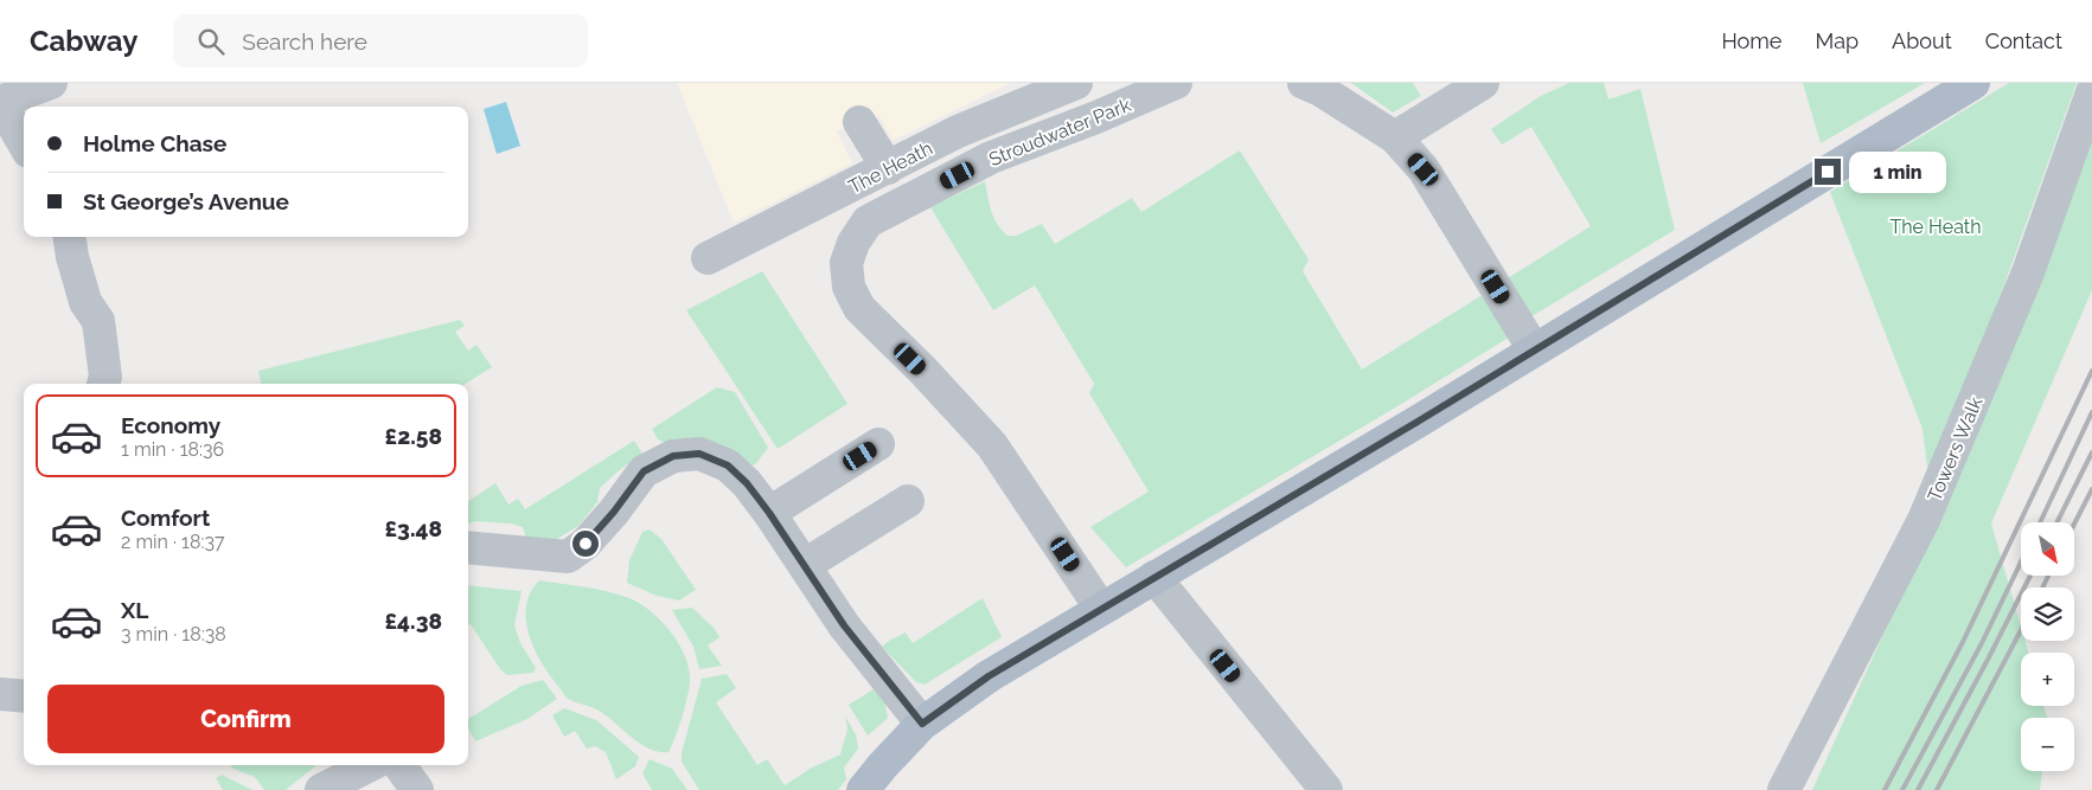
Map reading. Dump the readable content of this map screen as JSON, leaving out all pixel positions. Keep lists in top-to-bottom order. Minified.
{"streets":{"street":["Stroudwater Park","The Heath","Towers Walk"]},"parks":["The Heath"],"north":"bottom right","page":{"header":"Cabway","search":"Search here","nav":["Home","Map","About","Contact"],"banner":["Holme Chase","St George’s Avenue"],"bubble":"1 min","list":[{"name":"Economy","note":"1 min · 18:36","value":"£2.58"},{"name":"Comfort","note":"2 min · 18:37","value":"£3.48"},{"name":"XL","note":"3 min · 18:38","value":"£4.38"}],"map_buttons":["+","−"],"buttons":"Confirm"}}
